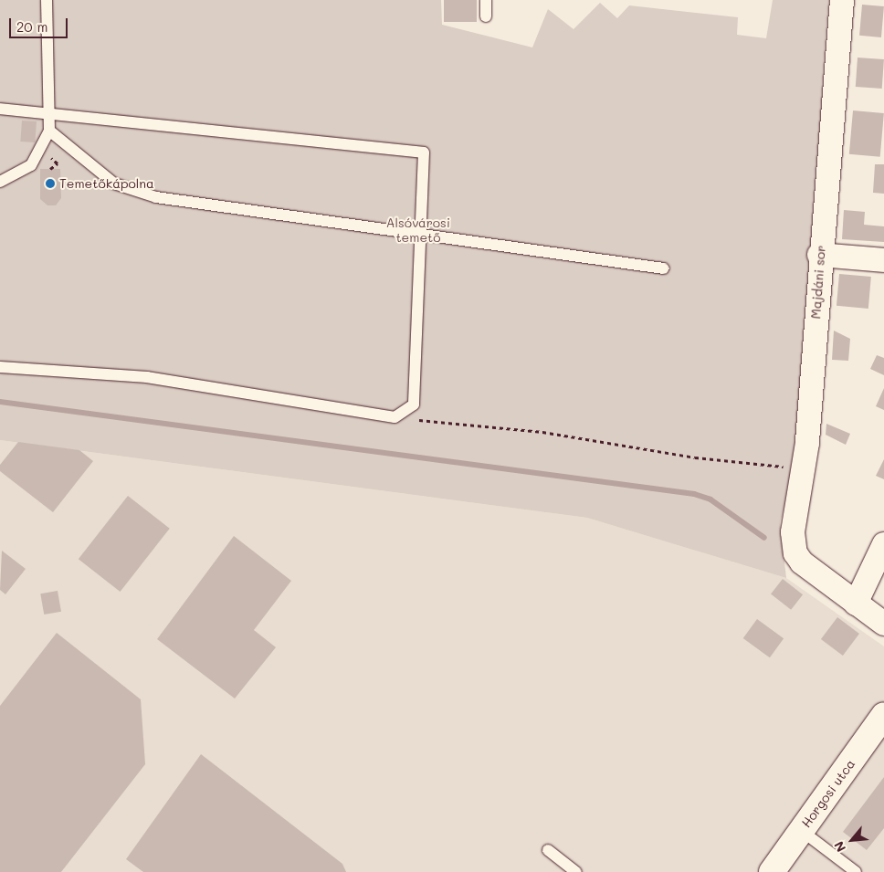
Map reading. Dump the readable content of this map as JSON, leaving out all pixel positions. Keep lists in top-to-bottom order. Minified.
{"streets":{"street":["Majdáni sor","Horgosi utca"]},"parks":["Alsóvárosi temető"],"places":["Temetőkápolna"],"scale_bar":"20 m","north":"bottom left"}
